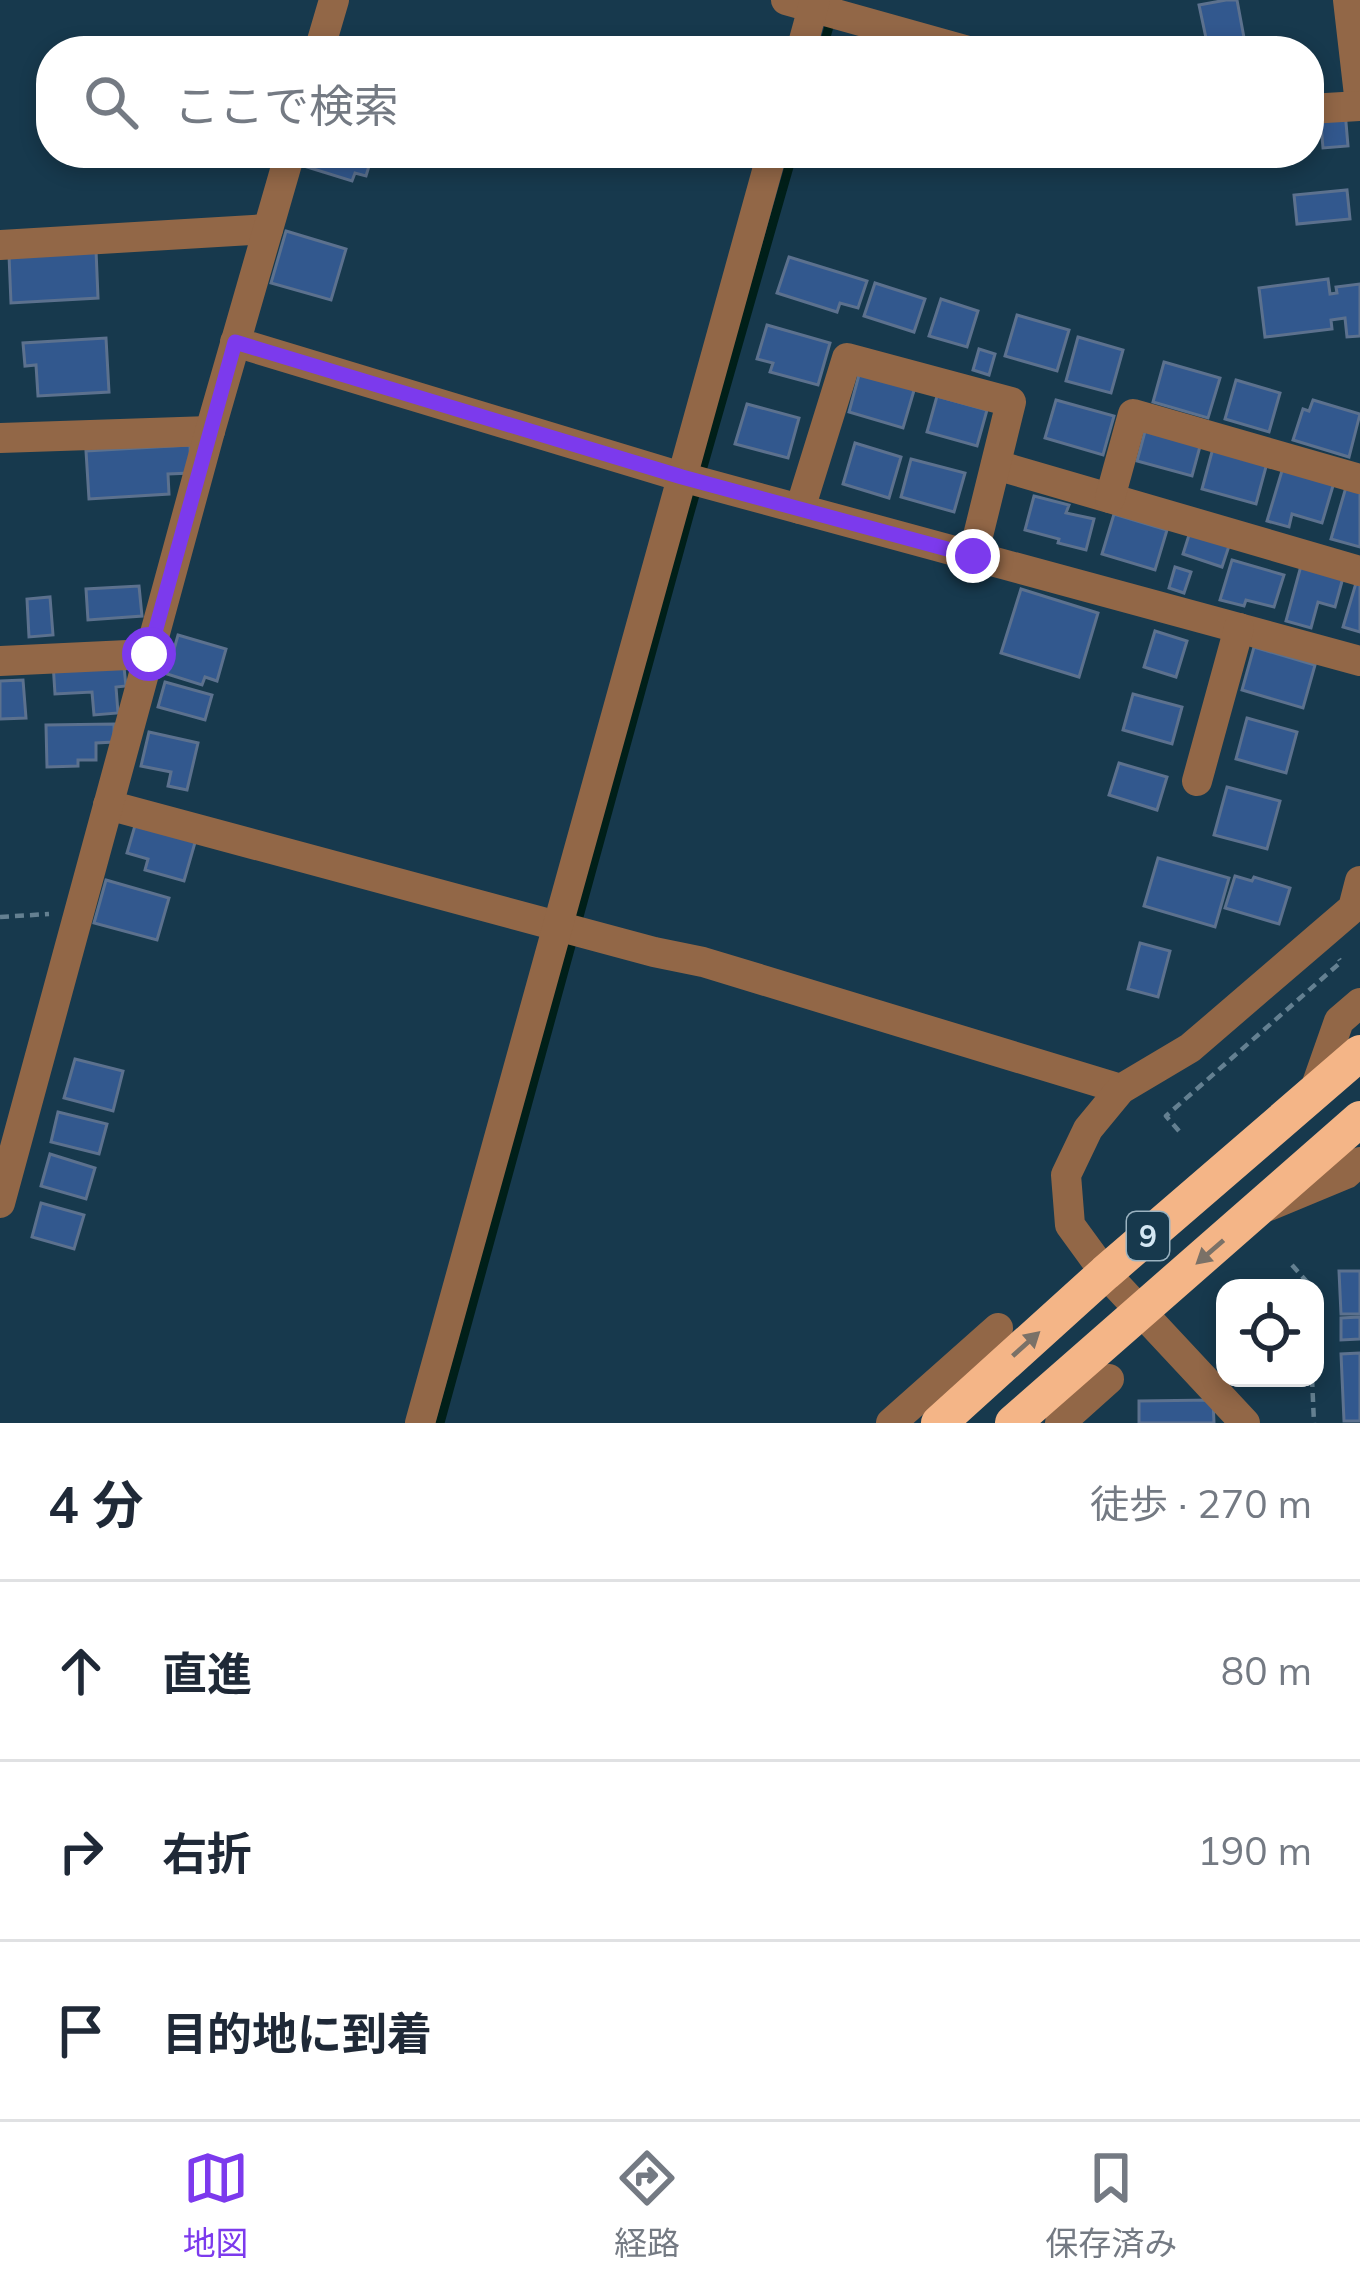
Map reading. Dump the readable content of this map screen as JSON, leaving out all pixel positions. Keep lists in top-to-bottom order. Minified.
{"streets":{"highway":["9"]},"page":{"search":"ここで検索","heading":["4 分","徒歩 · 270 m"],"list":[["直進","80 m"],["右折","190 m"],"目的地に到着"],"nav":["地図","経路","保存済み"]}}
